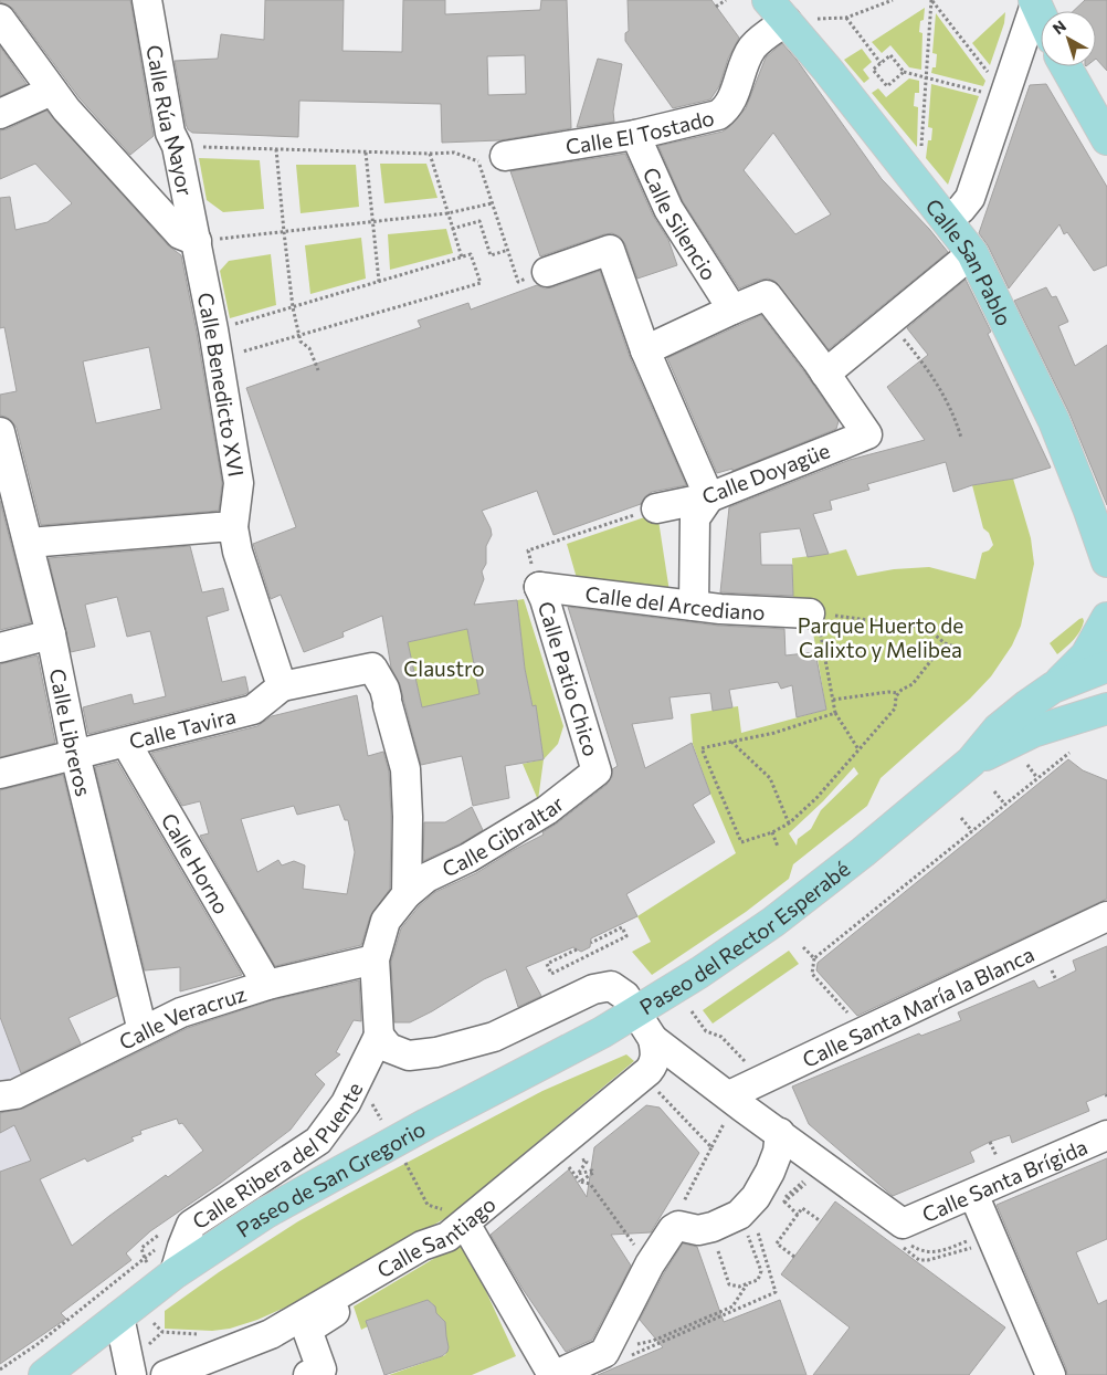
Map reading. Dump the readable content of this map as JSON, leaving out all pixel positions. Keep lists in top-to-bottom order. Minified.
{"streets":{"main road":["Calle San Pablo","Paseo del Rector Esperabé","Paseo de San Gregorio"],"street":["Calle Rúa Mayor","Calle El Tostado","Calle Silencio","Calle Benedicto XVI","Calle Doyagüe","Calle del Arcediano","Calle Patio Chico","Calle Tavira","Calle Libreros","Calle Gibraltar","Calle Horno","Calle Santa María la Blanca","Calle Veracruz","Calle Ribera del Puente","Calle Santa Brígida","Calle Santiago"]},"crossings":[["Calle Rúa Mayor","Calle Benedicto XVI"],["Calle El Tostado","Calle Silencio"],["Calle El Tostado","Calle San Pablo"],["Calle Benedicto XVI","Calle Tavira"],["Calle del Arcediano","Calle Patio Chico"],["Calle Patio Chico","Calle Gibraltar"],["Calle Tavira","Calle Libreros"],["Calle Tavira","Calle Horno"],["Calle Libreros","Calle Veracruz"],["Calle Gibraltar","Paseo del Rector Esperabé"],["Calle Gibraltar","Calle Veracruz"],["Calle Gibraltar","Calle Ribera del Puente"],["Calle Horno","Calle Veracruz"],["Paseo del Rector Esperabé","Calle Ribera del Puente"],["Paseo del Rector Esperabé","Paseo de San Gregorio"],["Calle Ribera del Puente","Paseo de San Gregorio"]],"parks":["Parque Huerto de Calixto y Melibea","Claustro"],"north":"top left"}
